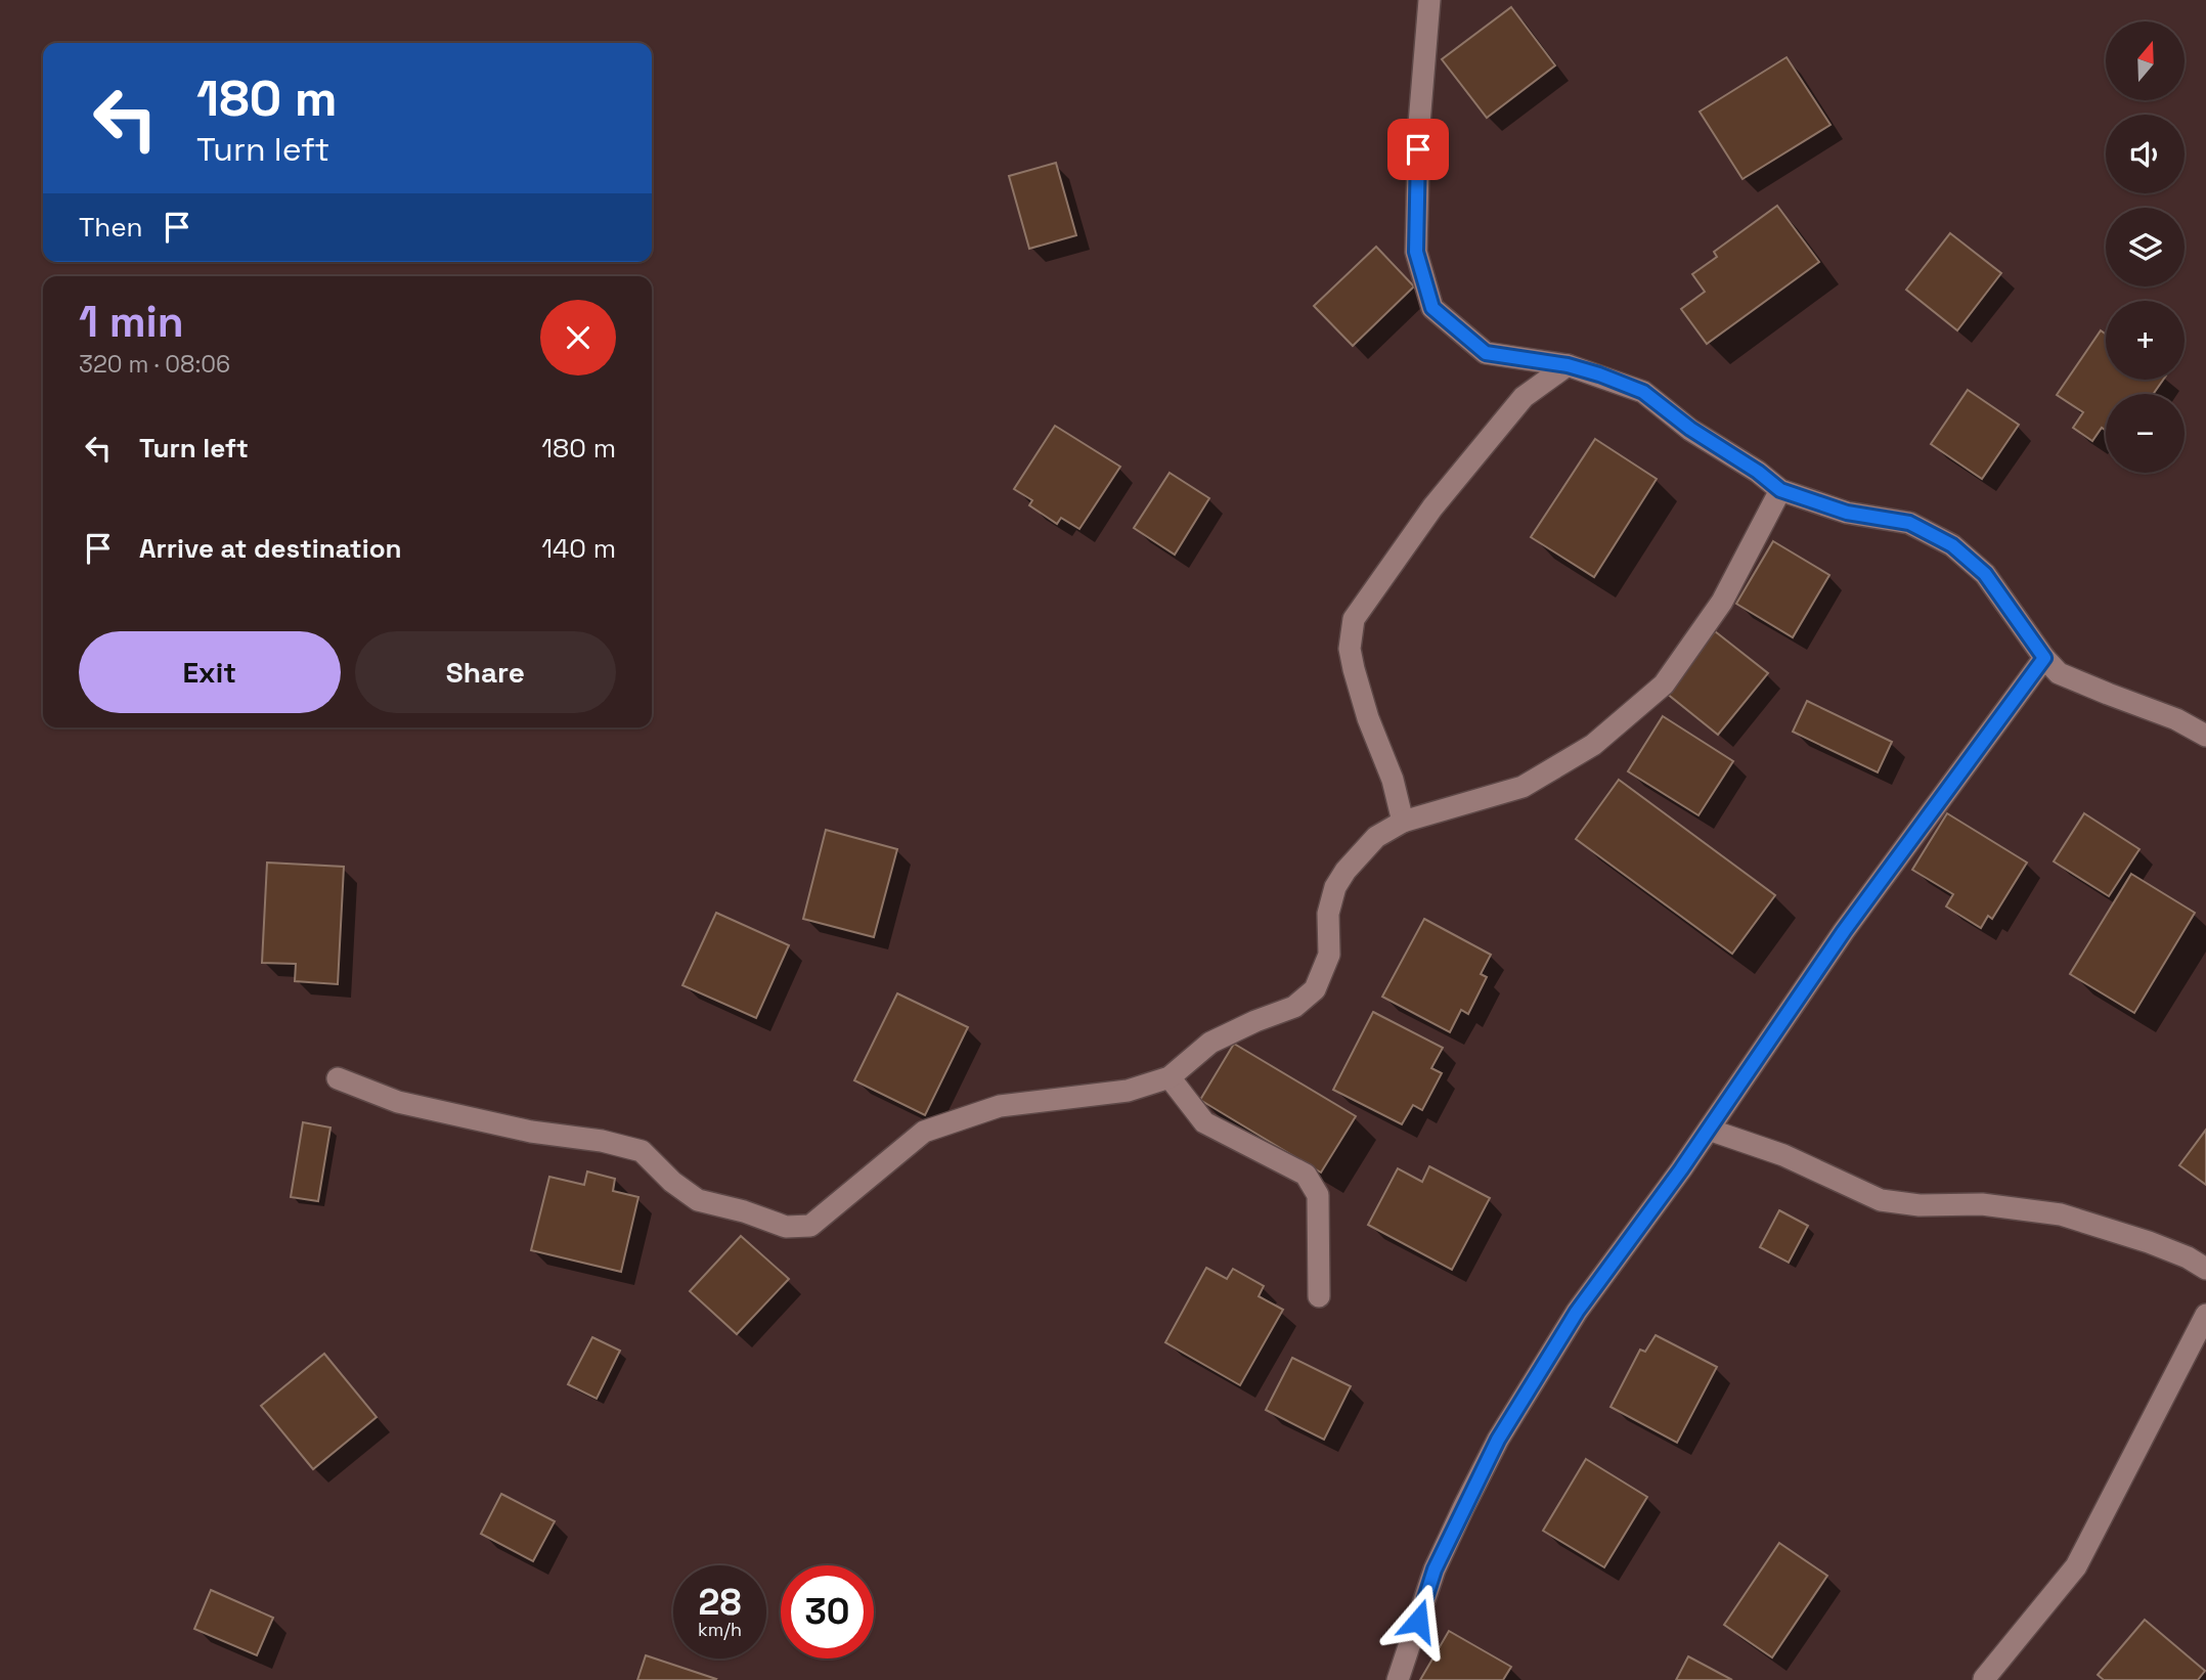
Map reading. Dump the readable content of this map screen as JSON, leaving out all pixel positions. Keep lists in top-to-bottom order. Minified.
{"north":"top","page":{"map_buttons":["+","−"],"turn":["180 m","Turn left"],"then":"Then","heading":["1 min","320 m · 08:06"],"list":[{"name":"Turn left","value":"180 m"},{"name":"Arrive at destination","value":"140 m"}],"buttons":["Exit","Share"],"speed":"28 km/h","limit":"30"}}
